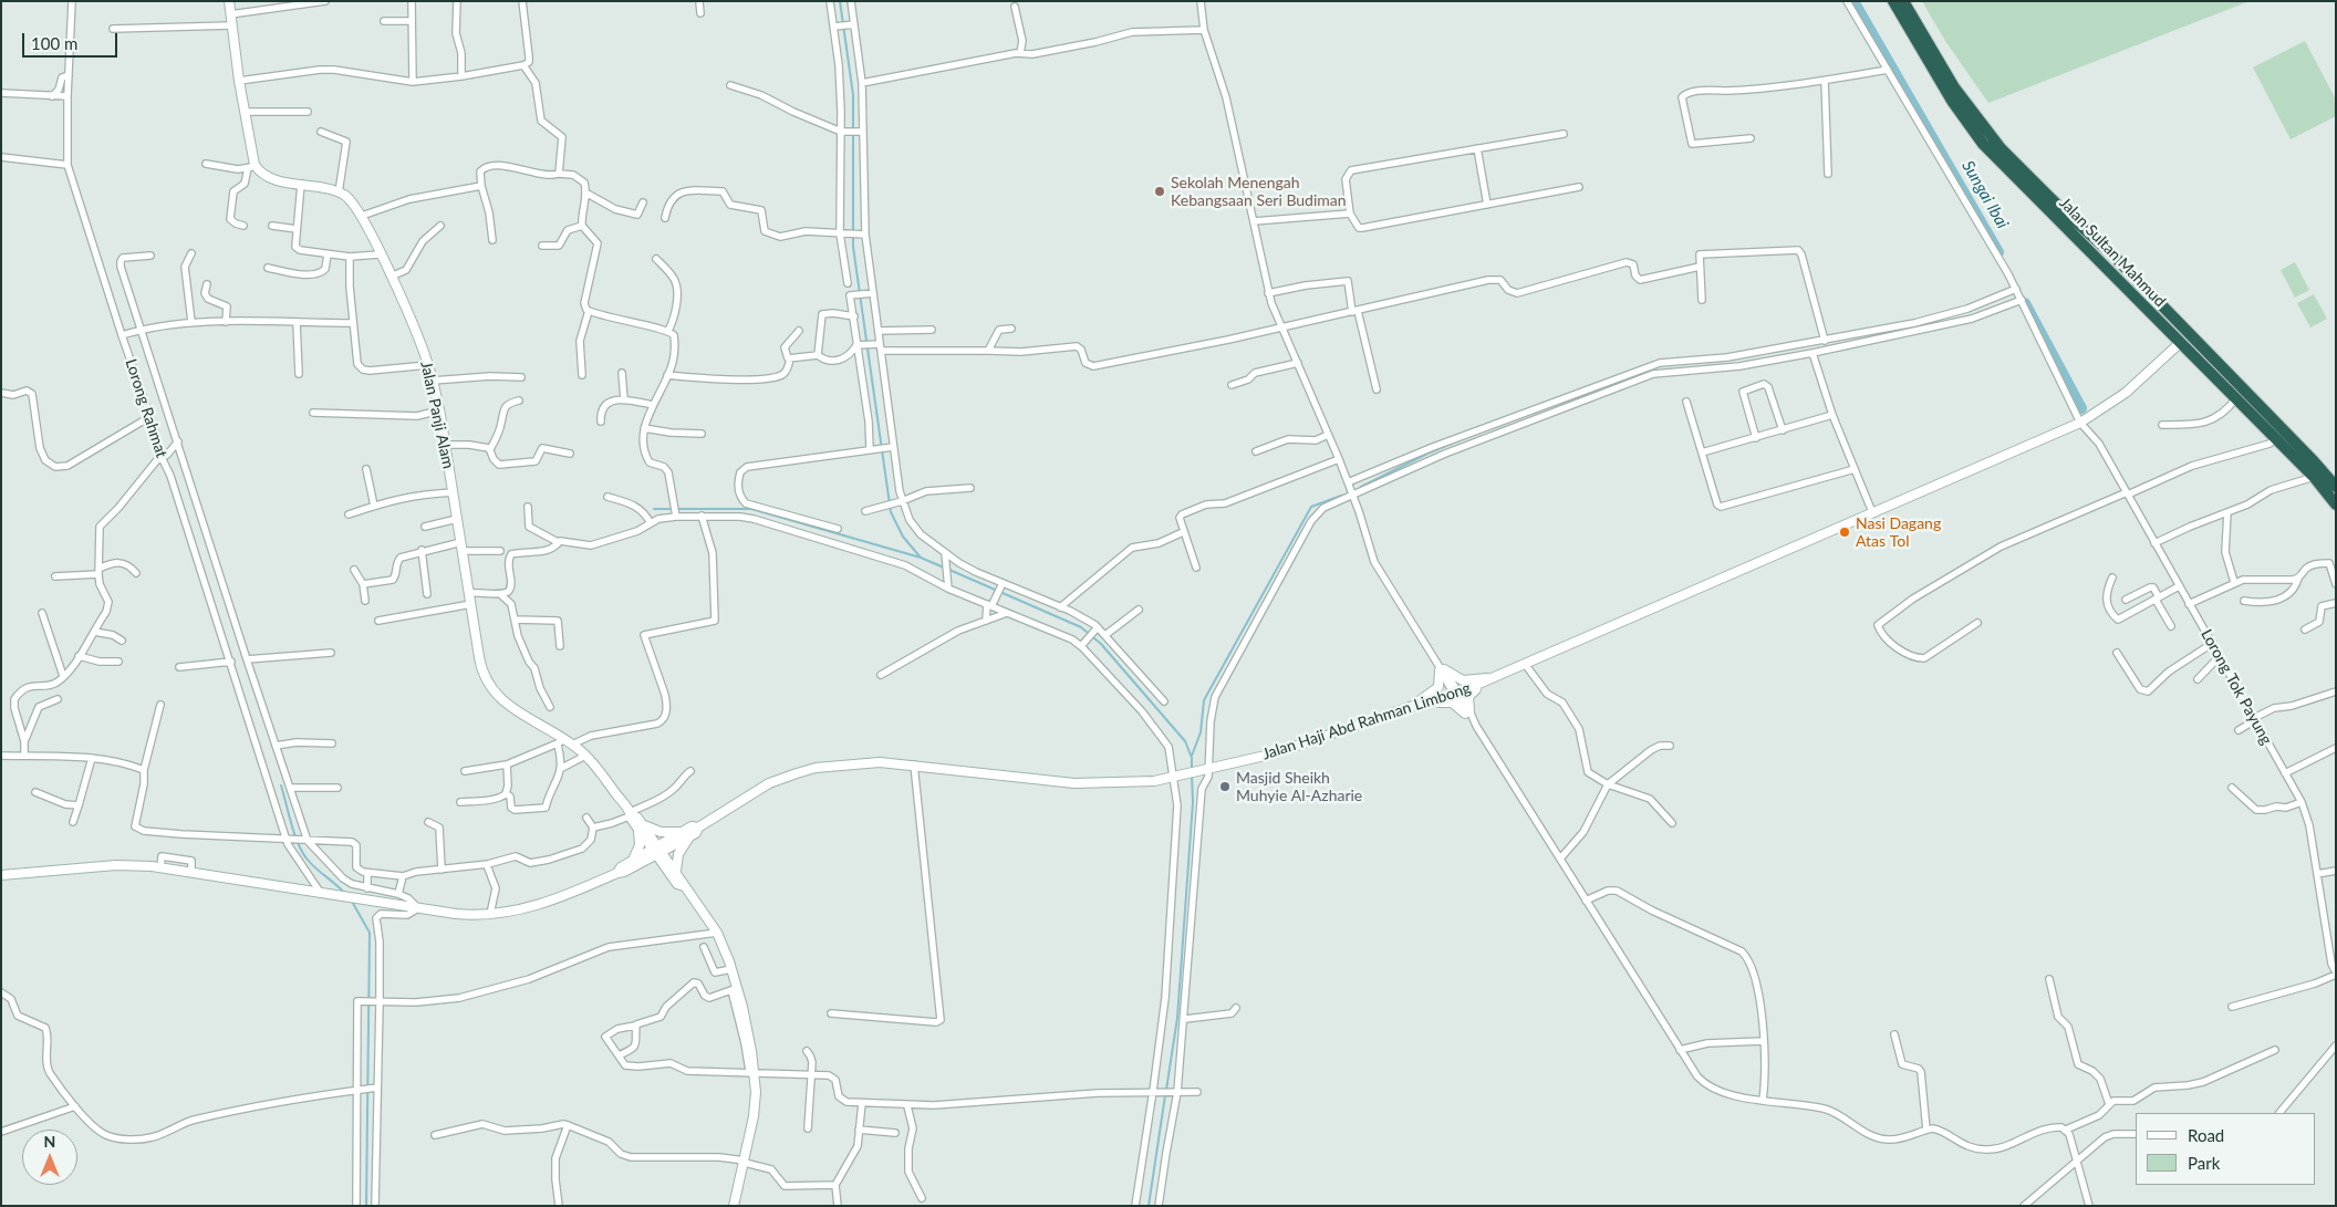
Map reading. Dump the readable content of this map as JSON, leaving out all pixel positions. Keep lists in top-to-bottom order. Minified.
{"streets":{"highway":["Jalan Sultan Mahmud"],"street":["Lorong Rahmat","Jalan Panji Alam","Lorong Tok Payung","Jalan Haji Abd Rahman Limbong"]},"crossings":[["Jalan Sultan Mahmud","Jalan Haji Abd Rahman Limbong"],["Lorong Rahmat","Jalan Haji Abd Rahman Limbong"],["Jalan Panji Alam","Jalan Haji Abd Rahman Limbong"],["Lorong Tok Payung","Jalan Haji Abd Rahman Limbong"]],"water":["Sungai Ibai"],"places":["Sekolah Menengah Kebangsaan Seri Budiman","Nasi Dagang Atas Tol","Masjid Sheikh Muhyie Al-Azharie"],"legend":["Road","Park"],"scale_bar":"100 m","north":"top"}
